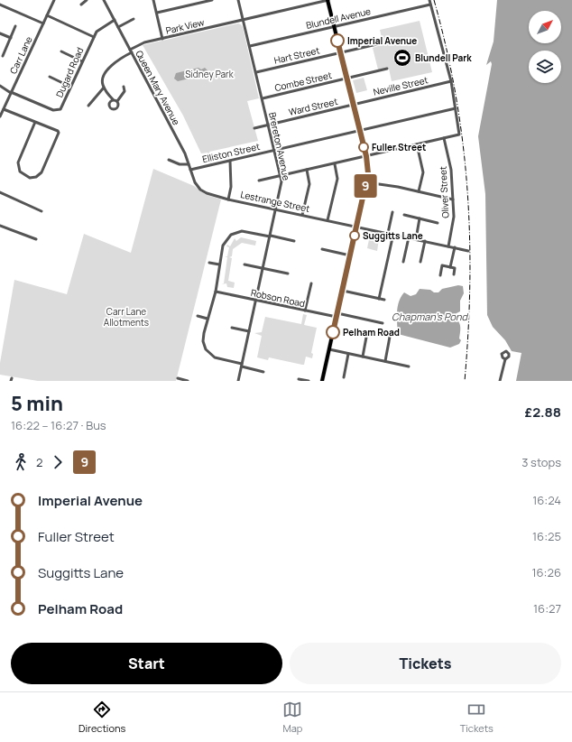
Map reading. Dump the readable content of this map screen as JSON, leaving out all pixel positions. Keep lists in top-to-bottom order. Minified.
{"streets":{"street":["Blundell Avenue","Park View","Carr Lane","Hart Street","Dugard Road","Combe Street","Neville Street","Queen Mary Avenue","Ward Street","Brereton Avenue","Elliston Street","Oliver Street","Lestrange Street","Robson Road"]},"crossings":[["Blundell Avenue","Brereton Avenue"],["Park View","Queen Mary Avenue"],["Park View","Brereton Avenue"],["Carr Lane","Dugard Road"],["Hart Street","Brereton Avenue"],["Dugard Road","Queen Mary Avenue"],["Combe Street","Brereton Avenue"],["Neville Street","Ward Street"],["Queen Mary Avenue","Elliston Street"],["Queen Mary Avenue","Lestrange Street"],["Ward Street","Brereton Avenue"],["Brereton Avenue","Elliston Street"],["Brereton Avenue","Lestrange Street"],["Brereton Avenue","Robson Road"],["Oliver Street","Lestrange Street"]],"water":["Chapman's Pond"],"parks":["Sidney Park","Carr Lane Allotments"],"places":{"other":["Imperial Avenue","Fuller Street","Suggitts Lane","Pelham Road"],"sports":["Blundell Park"]},"lines":["bus line 9"],"north":"top right","page":{"on_map":"9","heading":["5 min","16:22 – 16:27 · Bus","£2.88"],"legs":["2","9","3 stops"],"list":[{"name":"Imperial Avenue","value":"16:24"},{"name":"Fuller Street","value":"16:25"},{"name":"Suggitts Lane","value":"16:26"},{"name":"Pelham Road","value":"16:27"}],"buttons":["Start","Tickets"],"tabs":["Directions","Map","Tickets"]}}
